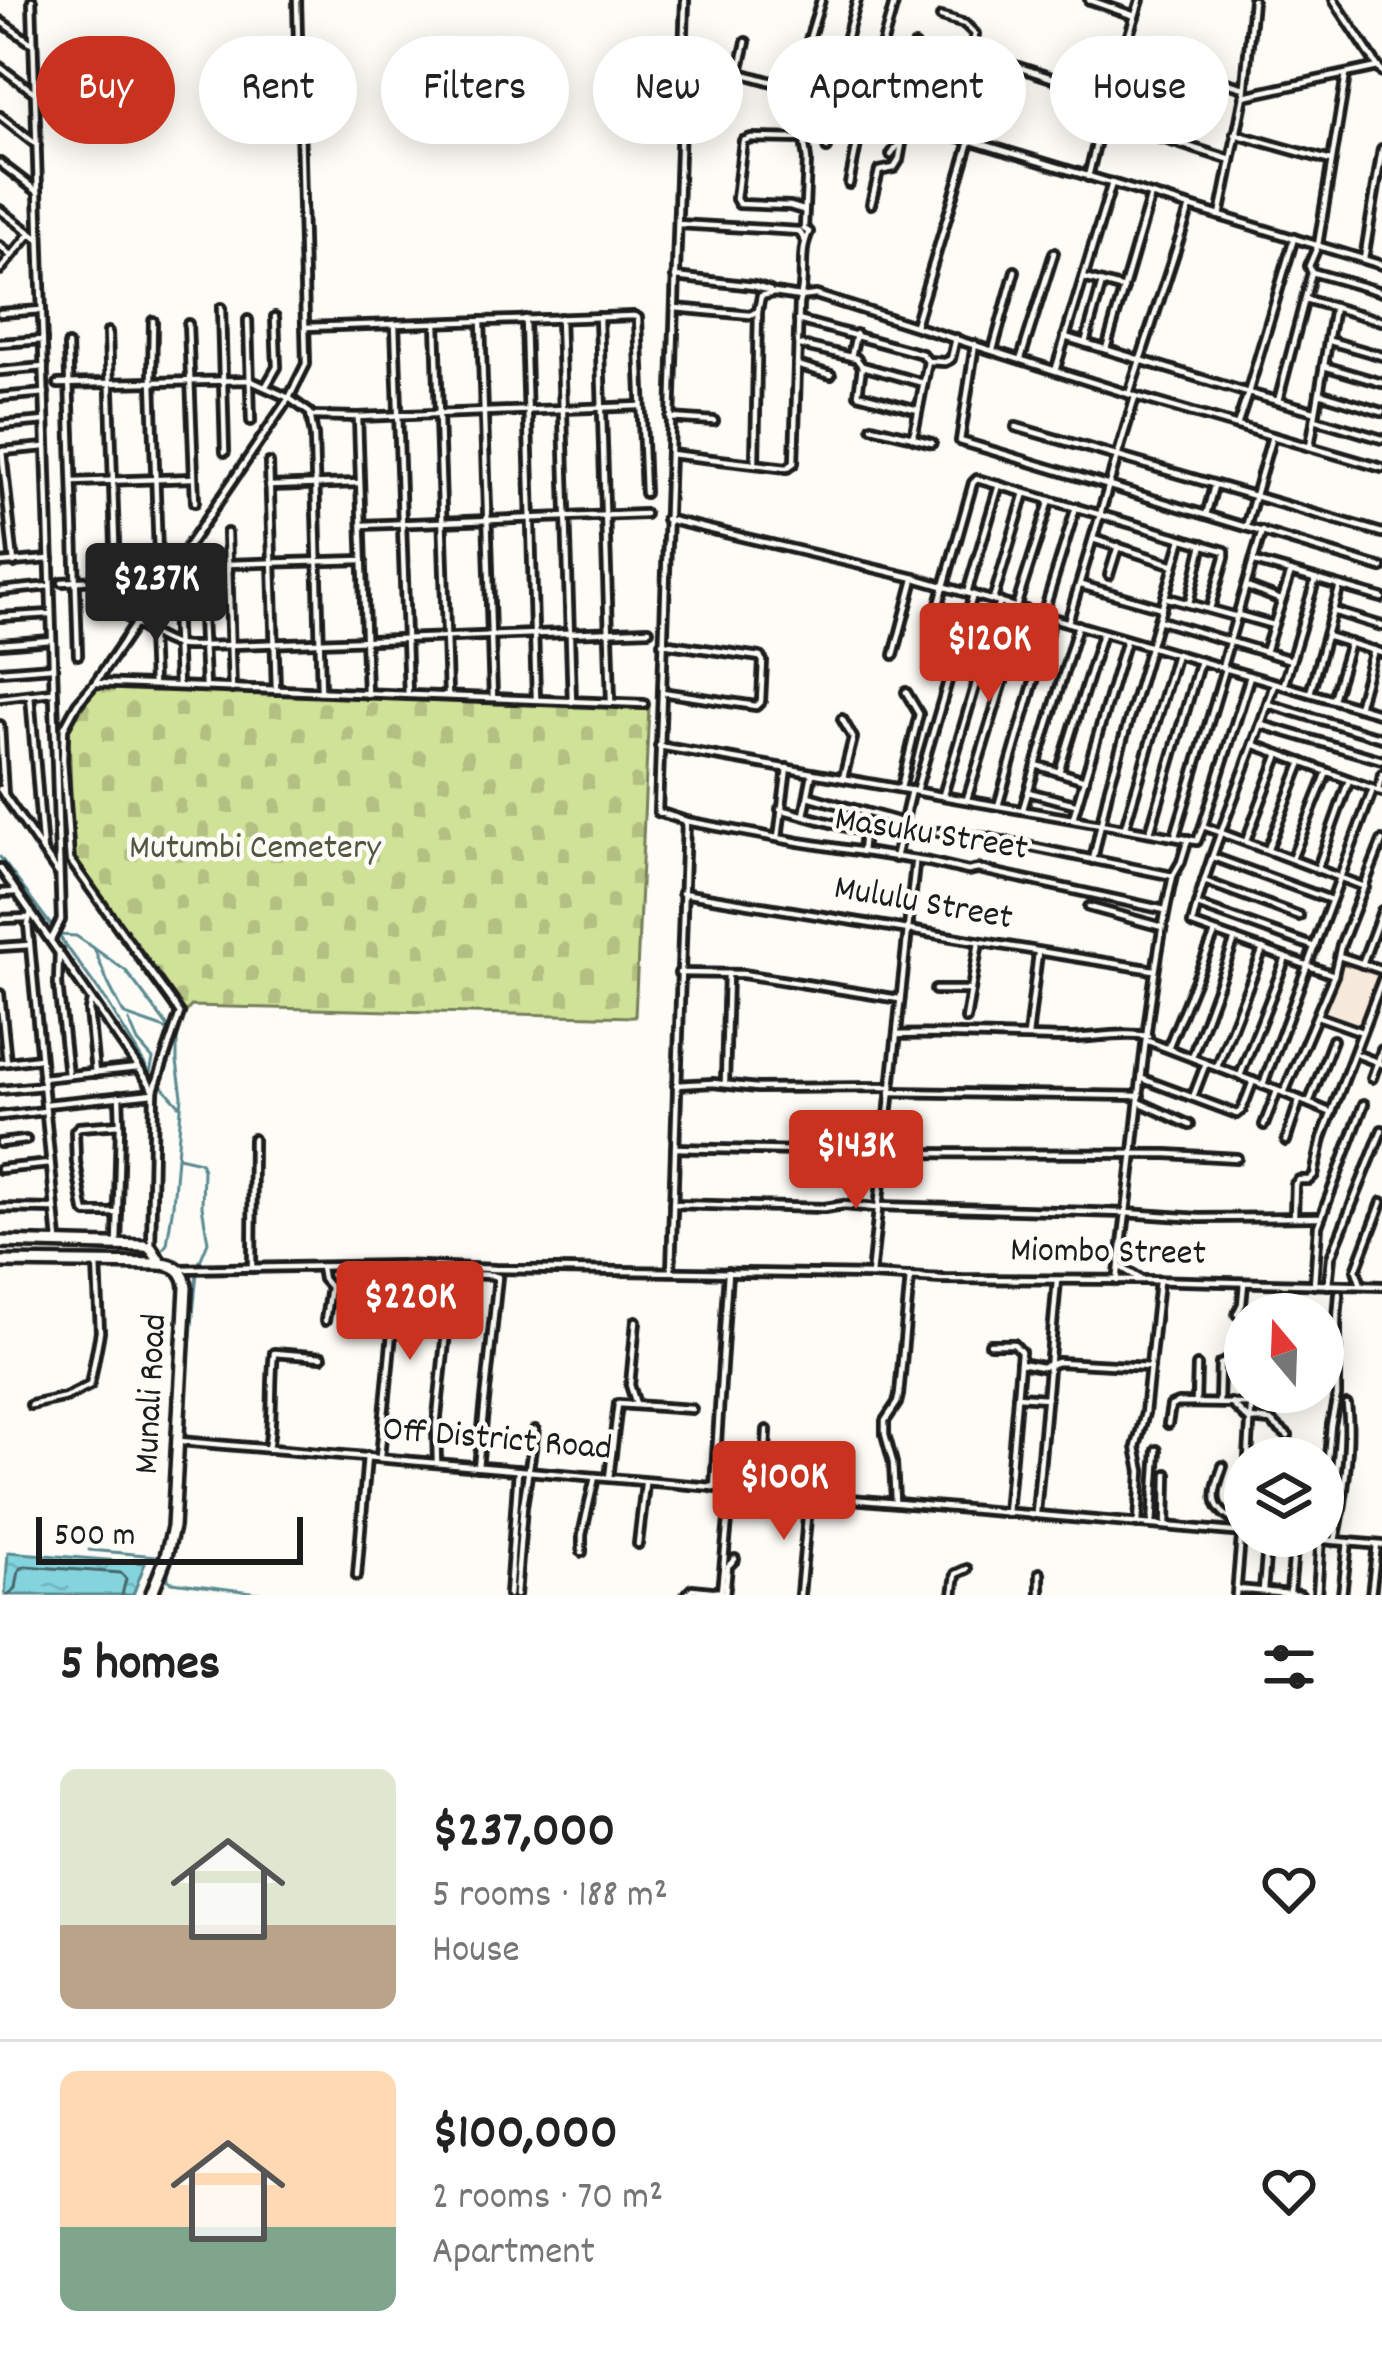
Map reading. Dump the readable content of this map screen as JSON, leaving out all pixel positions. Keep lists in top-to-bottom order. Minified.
{"streets":{"main road":["Munali Road"],"street":["Masuku Street","Mululu Street","Miombo Street","Off District Road"]},"crossings":[["Miombo Street","Munali Road"],["Munali Road","Off District Road"]],"parks":["Mutumbi Cemetery"],"scale_bar":"500 m","north":"top","page":{"chip":["Buy","Rent","Filters","New","Apartment","House"],"price":["$237K","$120K","$143K","$220K","$100K"],"scale":"500 m","heading":"5 homes","list":[{"name":"$237,000","note":"5 rooms · 188 m² · House"},{"name":"$100,000","note":"2 rooms · 70 m² · Apartment"}]}}
